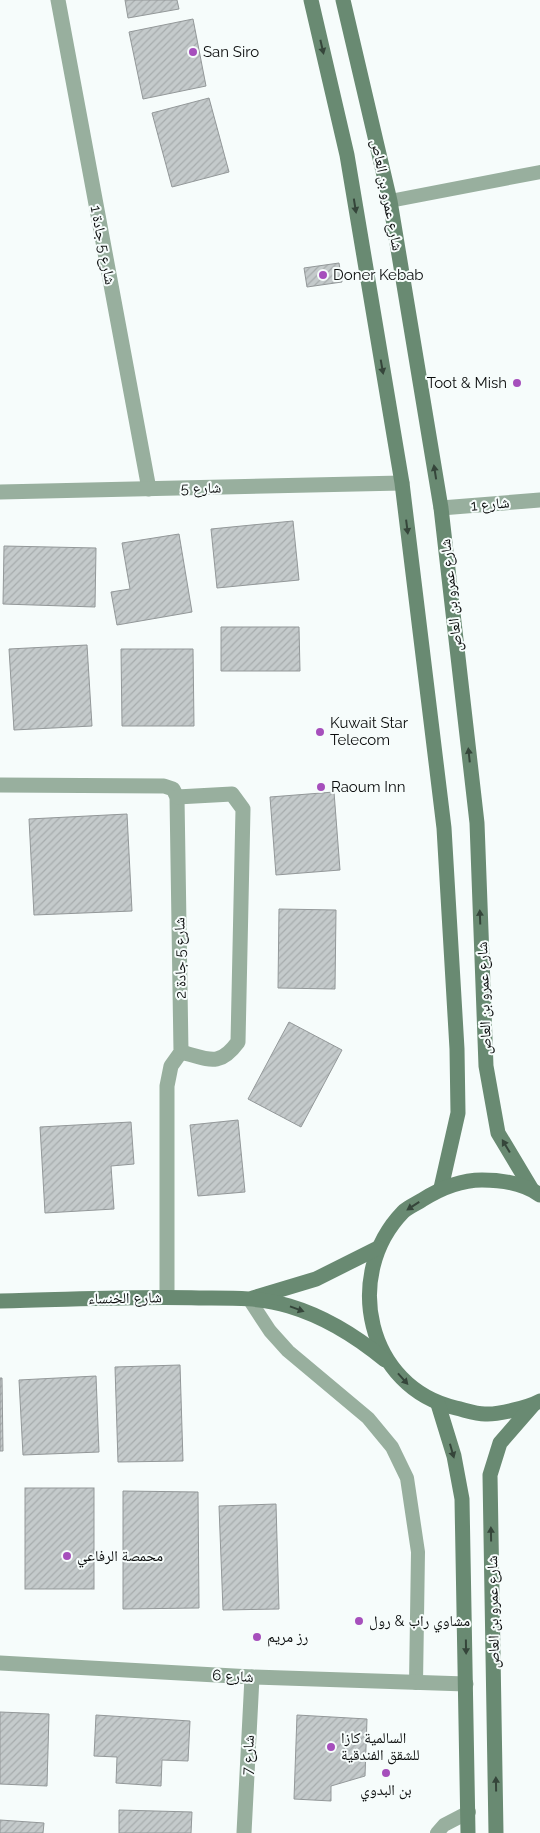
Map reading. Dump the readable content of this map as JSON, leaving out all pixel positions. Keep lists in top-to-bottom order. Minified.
{"streets":{"main road":["شارع عمرو بن العاص","شارع الخنساء"],"street":["شارع 5 جادة 1","شارع 5","شارع 1","شارع 5 جادة 2","شارع 6","شارع 7"]},"crossings":[["شارع عمرو بن العاص","شارع 5"],["شارع عمرو بن العاص","شارع 1"],["شارع عمرو بن العاص","شارع 6"],["شارع 5 جادة 1","شارع 5"],["شارع 5 جادة 2","شارع الخنساء"],["شارع 6","شارع 7"]],"places":["San Siro","Doner Kebab","Toot & Mish","Kuwait Star Telecom","Raoum Inn","محمصة الرفاعي","مشاوي راب & رول","رز مريم","السالمية كازا للشقق الفندقية","بن البدوي"]}
